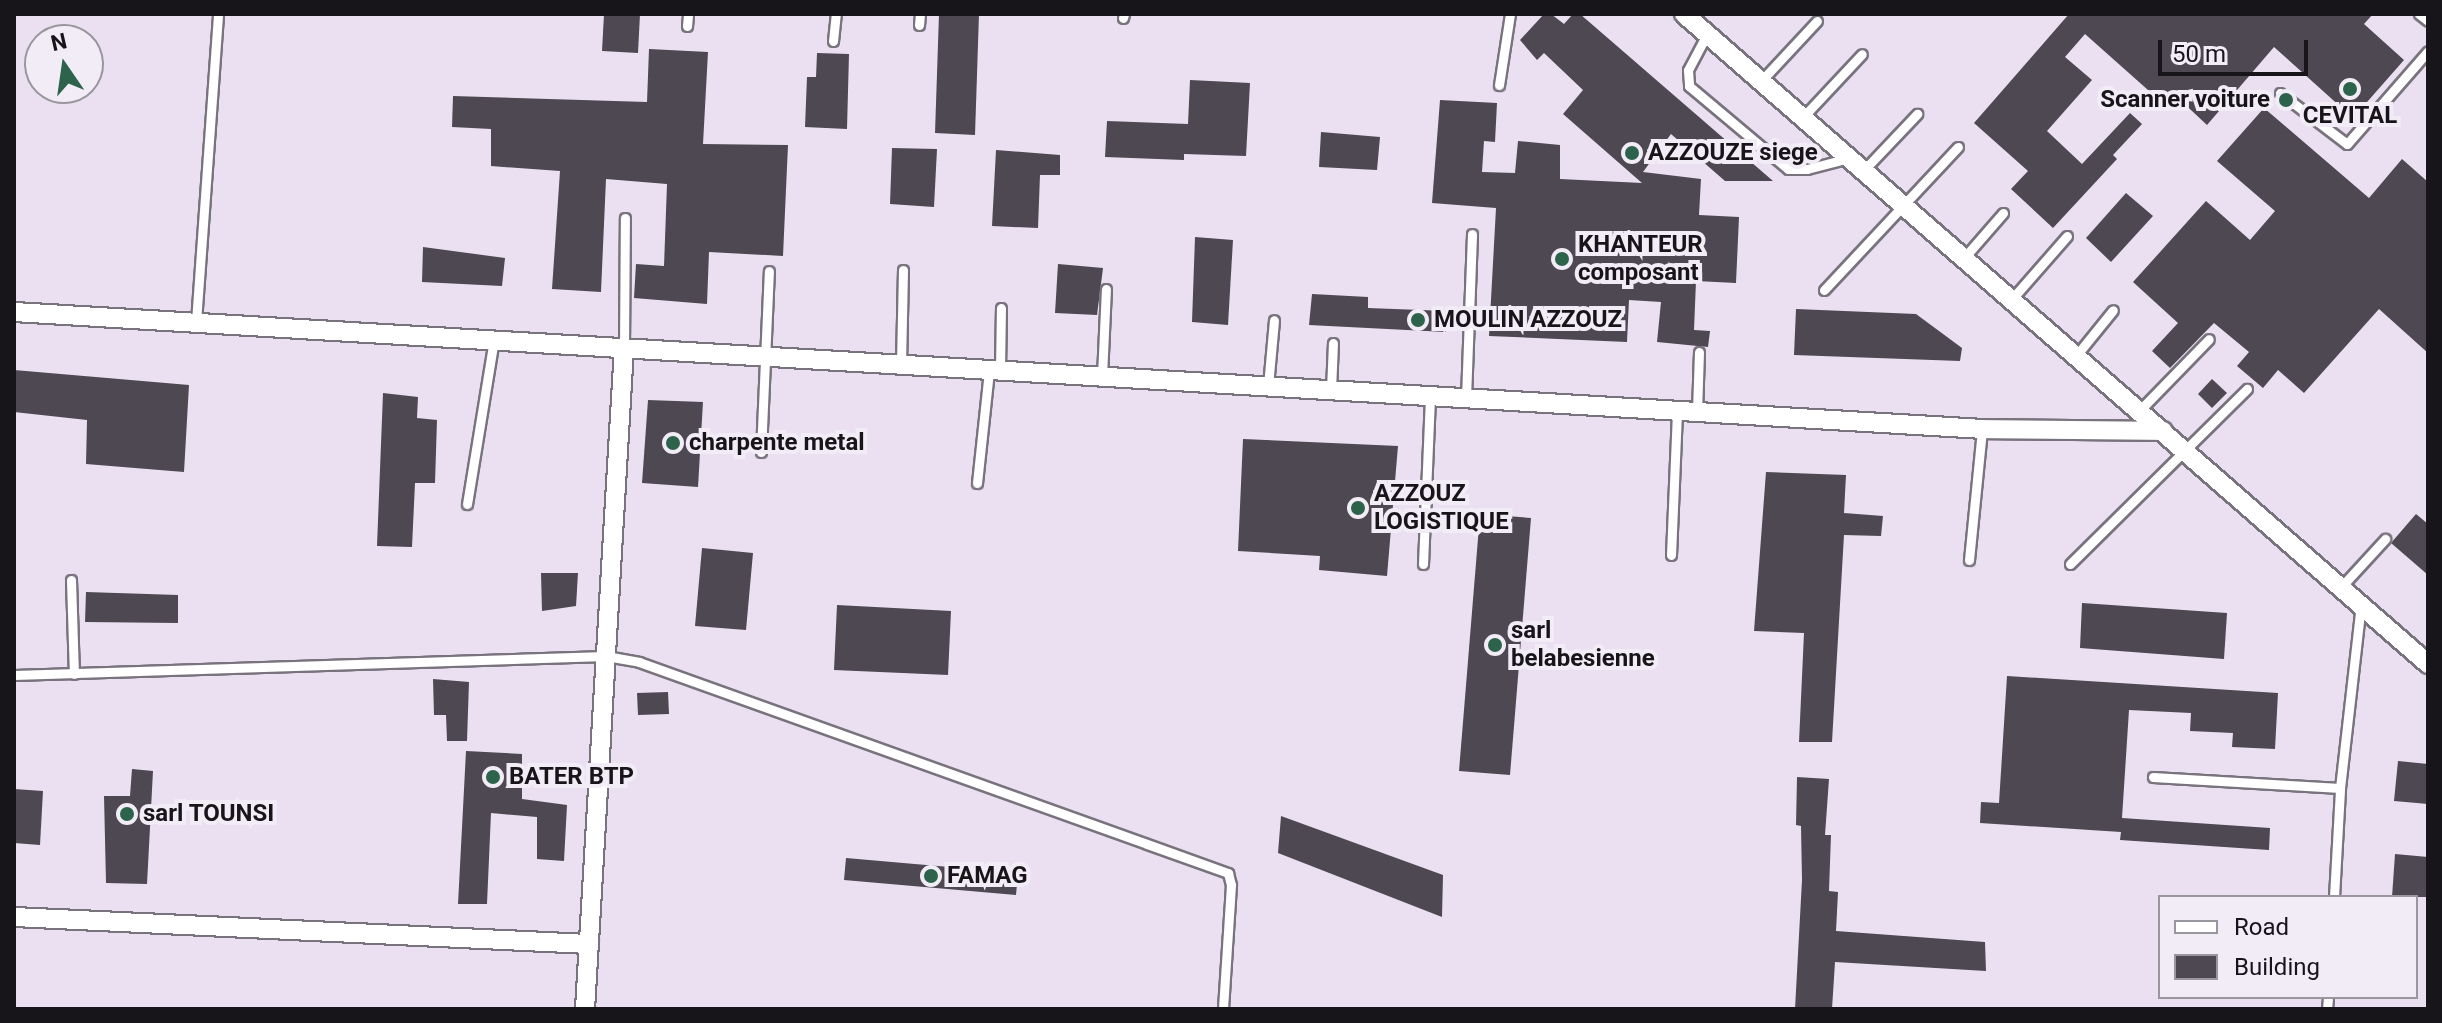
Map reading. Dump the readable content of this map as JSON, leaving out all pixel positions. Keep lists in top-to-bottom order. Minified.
{"places":["CEVITAL","Scanner voiture","AZZOUZE siege","KHANTEUR composant","MOULIN AZZOUZ","charpente metal","AZZOUZ LOGISTIQUE","sarl belabesienne","BATER BTP","sarl TOUNSI","FAMAG"],"legend":["Road","Building"],"scale_bar":"50 m","north":"top"}
